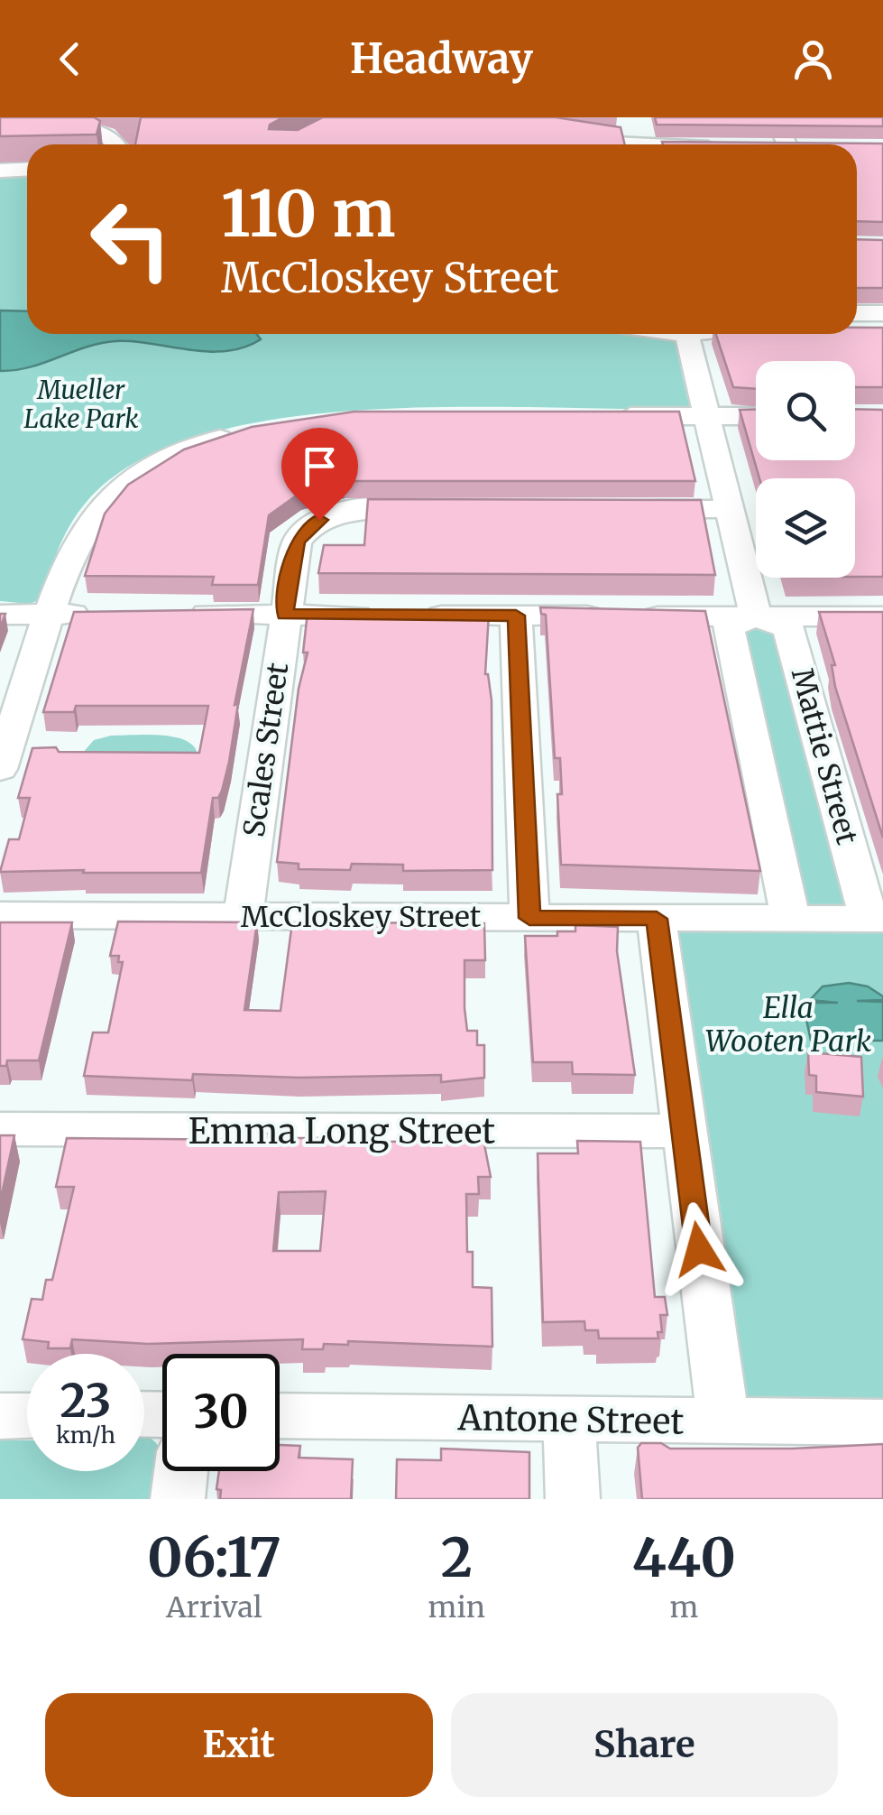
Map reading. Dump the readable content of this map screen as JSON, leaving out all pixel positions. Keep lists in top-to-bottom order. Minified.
{"streets":{"street":["Scales Street","Mattie Street","McCloskey Street","Emma Long Street","Antone Street"]},"crossings":[["Scales Street","McCloskey Street"],["Mattie Street","McCloskey Street"]],"parks":["Mueller Lake Park","Ella Wooten Park"],"page":{"header":"Headway","turn":["110 m","McCloskey Street"],"speed":"23 km/h","limit":"30","eta":["06:17","Arrival","2","min","440","m"],"buttons":["Exit","Share"]}}
